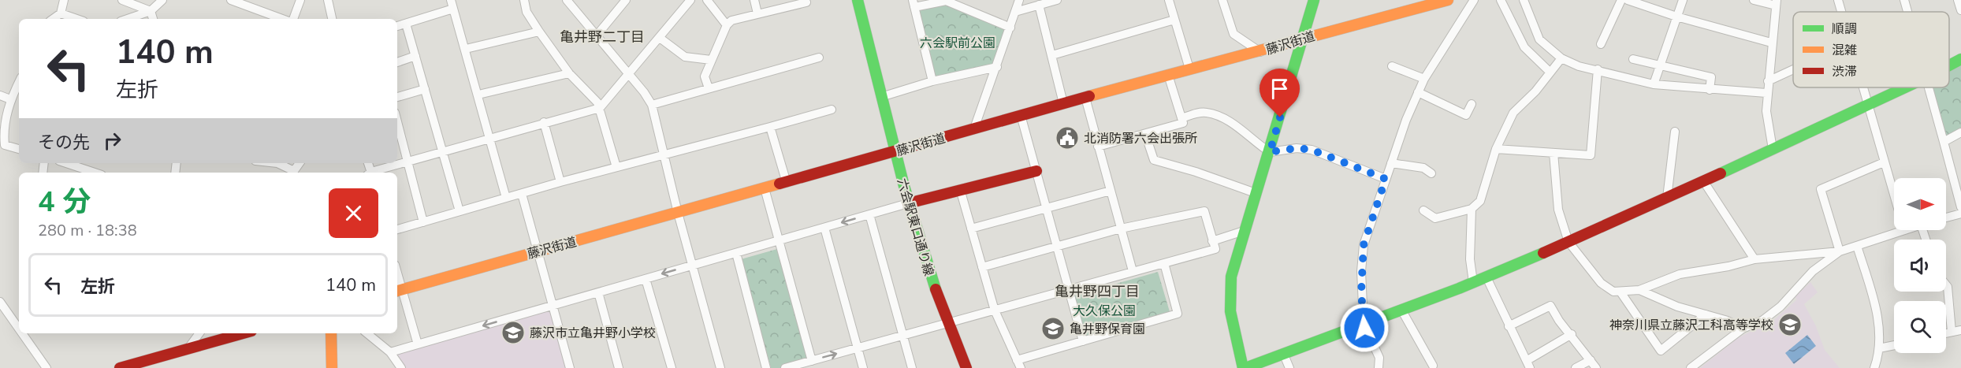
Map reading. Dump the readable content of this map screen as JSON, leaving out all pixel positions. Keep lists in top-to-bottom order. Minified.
{"streets":{"main road":["藤沢街道","六会駅東口通り線"]},"crossings":[["藤沢街道","六会駅東口通り線"]],"districts":["亀井野二丁目","亀井野四丁目"],"parks":["六会駅前公園","大久保公園"],"places":{"public building":["北消防署六会出張所"],"school or university":["神奈川県立藤沢工科高等学校","亀井野保育園","藤沢市立亀井野小学校"]},"legend":["順調","混雑","渋滞"],"north":"right","page":{"turn":["140 m","左折"],"then":"その先","heading":["4 分","280 m · 18:38"],"list":[{"name":"左折","value":"140 m"}]}}
